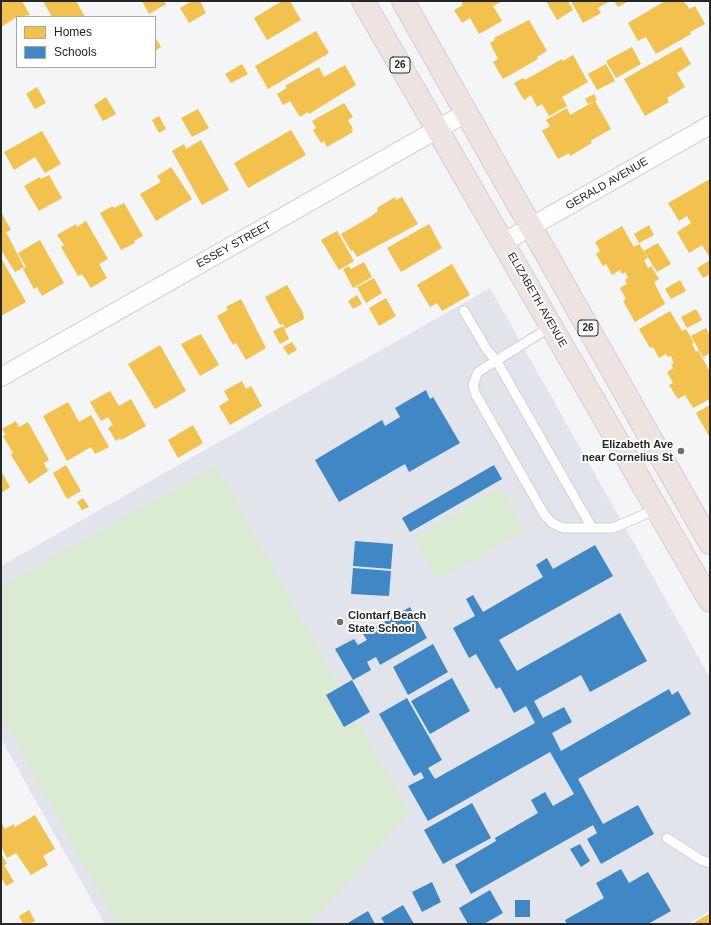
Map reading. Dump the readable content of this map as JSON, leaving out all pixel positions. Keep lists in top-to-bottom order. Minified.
{"streets":{"highway":["26","ELIZABETH AVENUE"],"street":["GERALD AVENUE","ESSEY STREET"]},"crossings":[["26","GERALD AVENUE"],["26","ESSEY STREET"],["GERALD AVENUE","ELIZABETH AVENUE"],["ESSEY STREET","ELIZABETH AVENUE"]],"places":["Elizabeth Ave near Cornelius St","Clontarf Beach State School"],"legend":["Homes","Schools"]}
